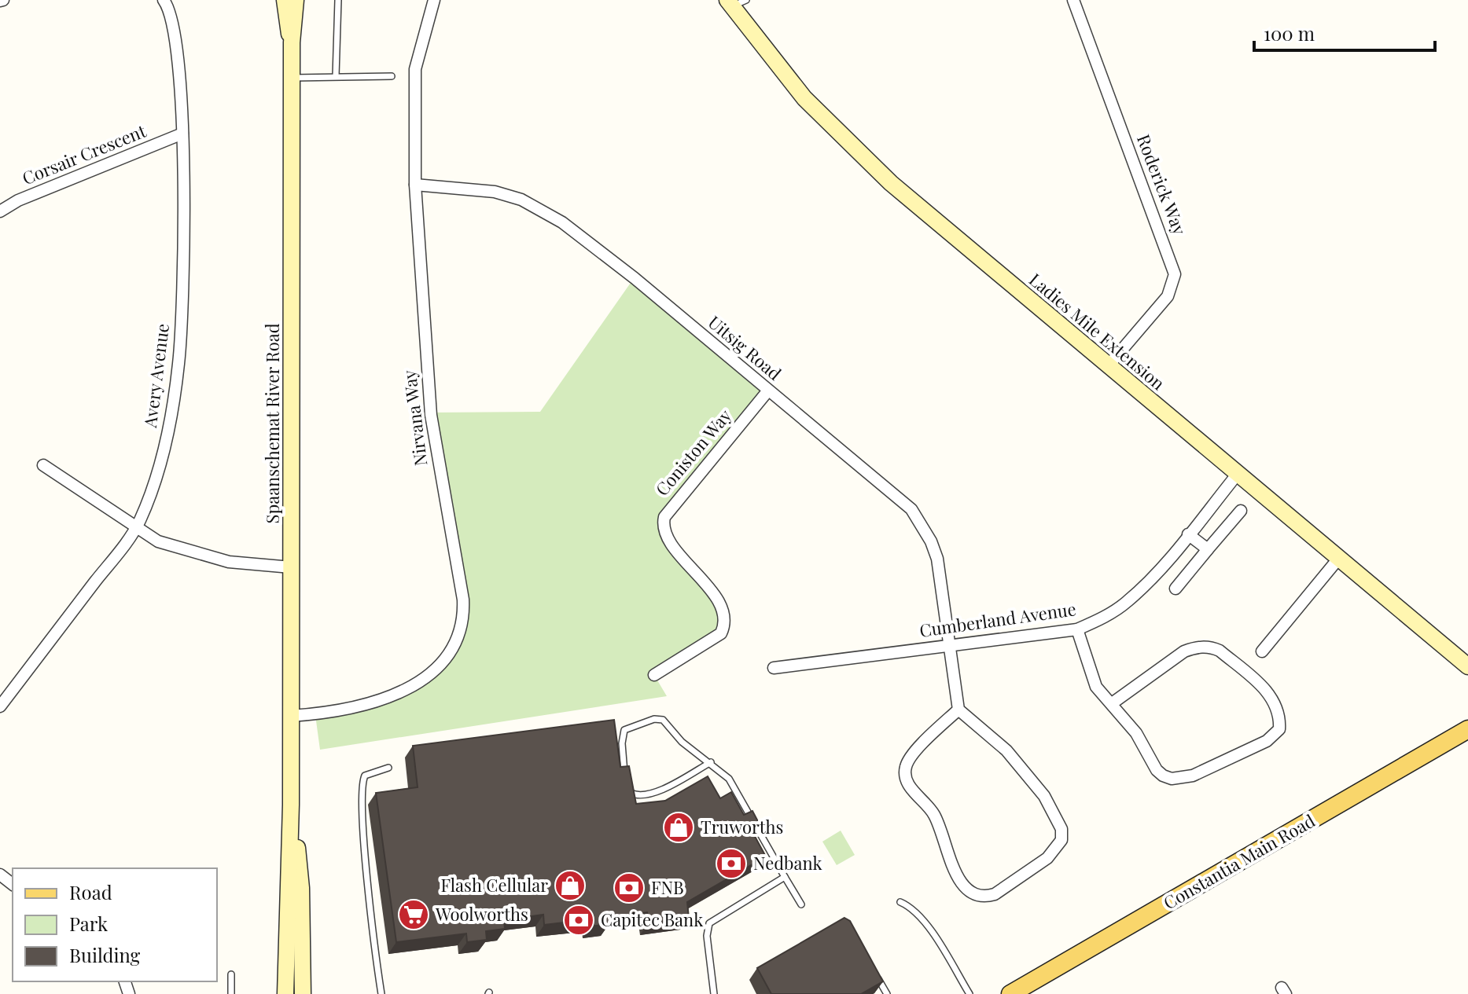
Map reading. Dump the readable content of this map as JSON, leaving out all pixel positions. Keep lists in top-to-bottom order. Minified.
{"streets":{"main road":["Ladies Mile Extension","Spaanschemat River Road","Constantia Main Road"],"street":["Corsair Crescent","Roderick Way","Uitsig Road","Avery Avenue","Nirvana Way","Coniston Way","Cumberland Avenue"]},"crossings":[["Corsair Crescent","Avery Avenue"],["Roderick Way","Ladies Mile Extension"],["Ladies Mile Extension","Cumberland Avenue"],["Uitsig Road","Nirvana Way"],["Uitsig Road","Coniston Way"],["Uitsig Road","Cumberland Avenue"],["Nirvana Way","Spaanschemat River Road"]],"places":{"shop":["Truworths","Flash Cellular"],"bank":["Nedbank","FNB","Capitec Bank"],"supermarket":["Woolworths"]},"legend":["Road","Park","Building"],"scale_bar":"100 m"}
